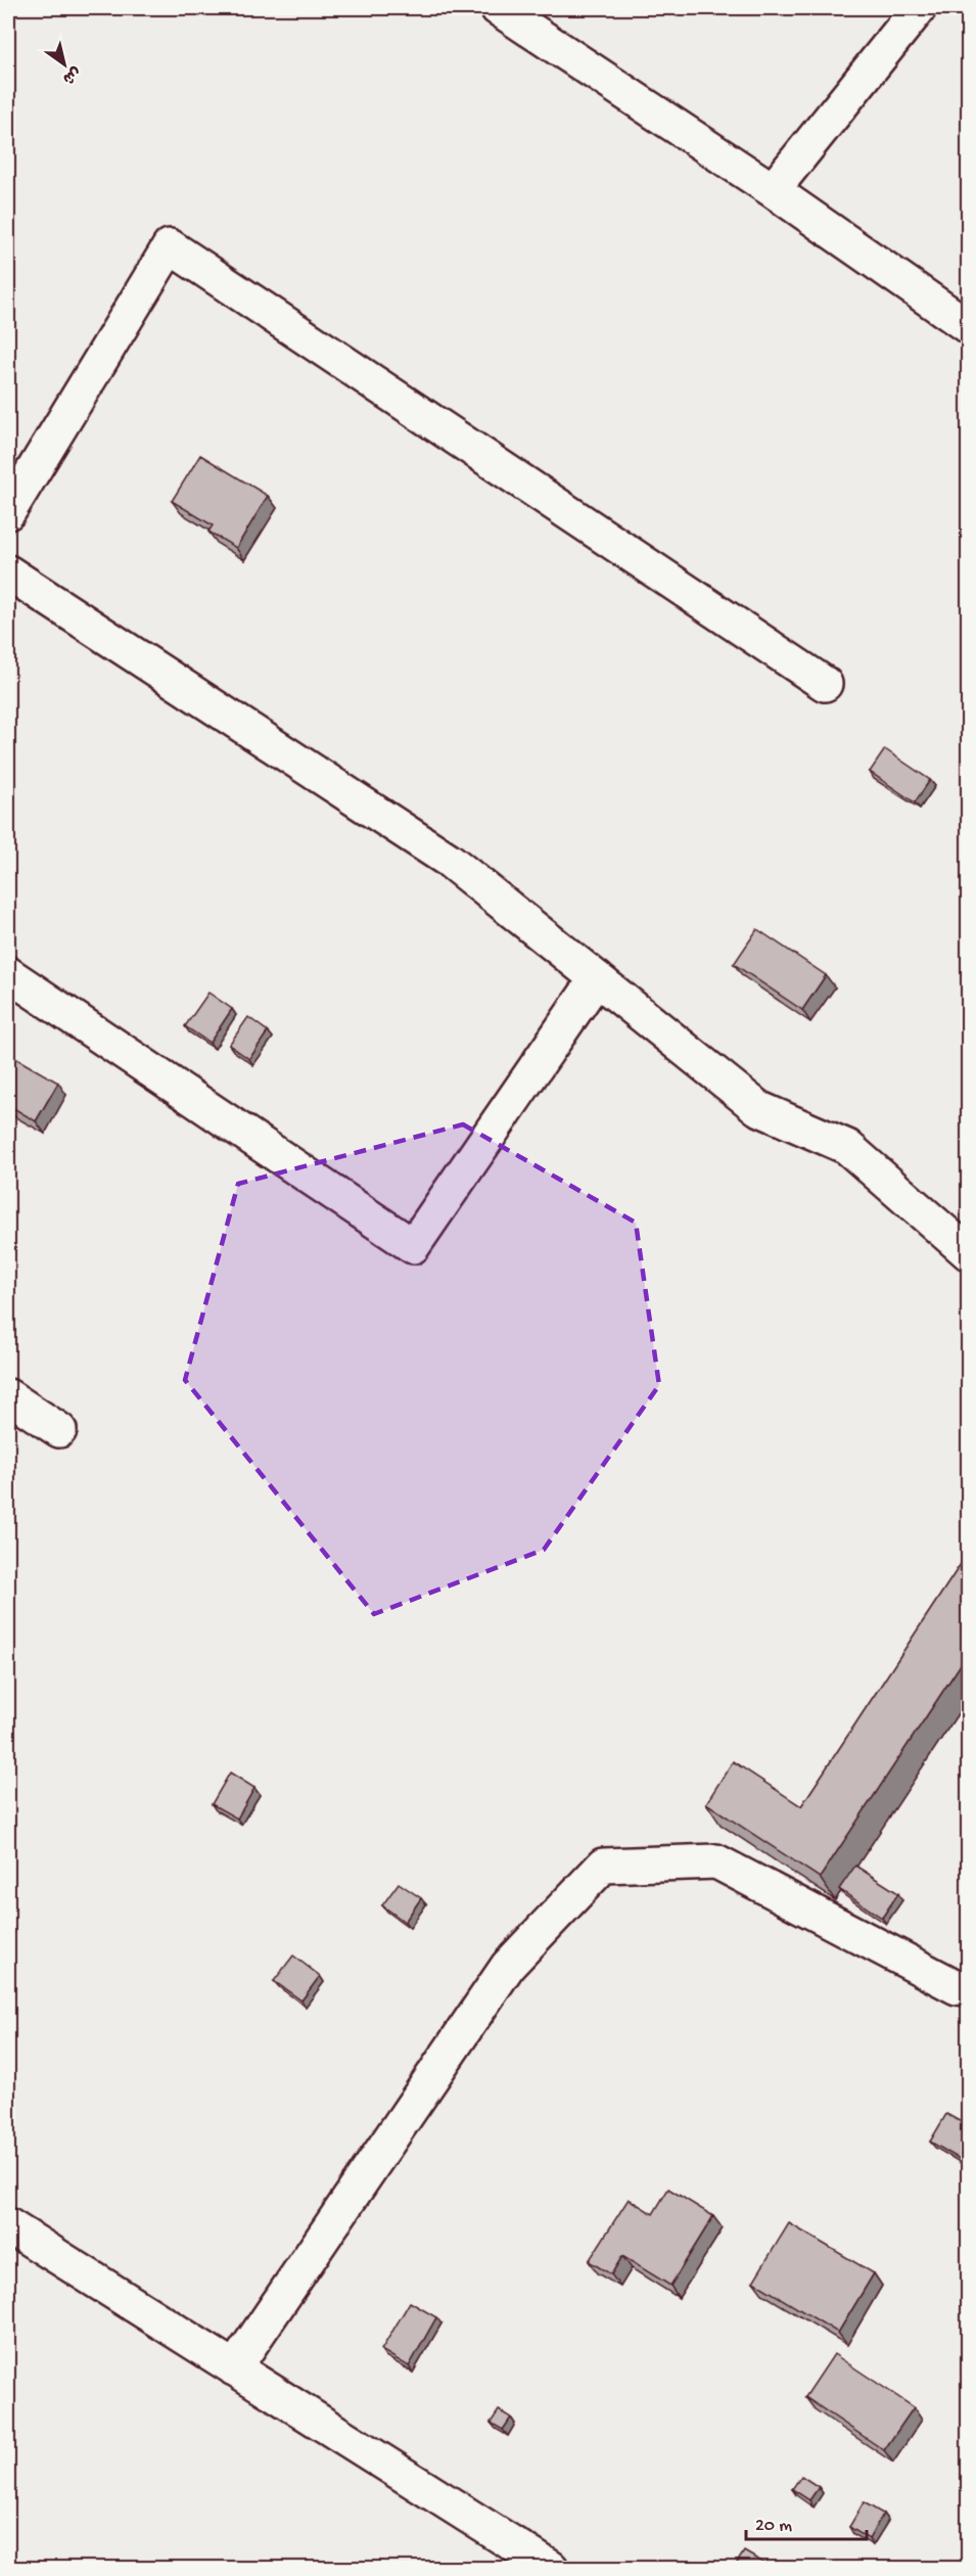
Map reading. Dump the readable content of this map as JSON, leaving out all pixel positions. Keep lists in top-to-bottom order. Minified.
{"scale_bar":"20 m","north":"bottom right"}
